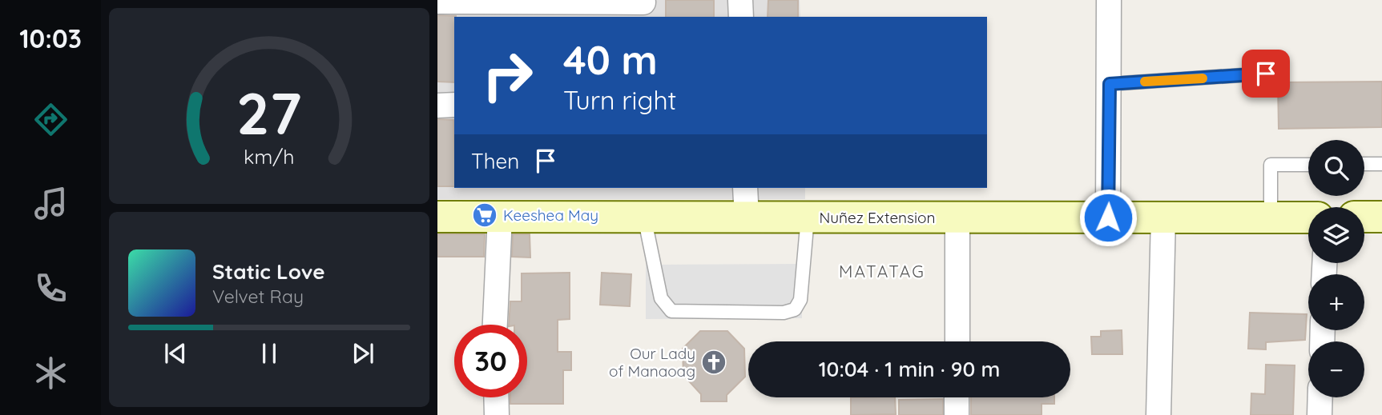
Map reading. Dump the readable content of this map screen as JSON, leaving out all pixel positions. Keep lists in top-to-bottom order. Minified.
{"streets":{"street":["Nuñez Extension"]},"districts":["MATATAG"],"places":{"supermarket":["Keeshea May"],"church":["Our Lady of Manaoag"]},"page":{"tabs":"10:03","turn":["40 m","Turn right"],"then":"Then","map_buttons":["+","−"],"song":["Static Love","Velvet Ray"],"limit":"30","trip":"10:04 · 1 min · 90 m","gauge":["27","km/h"]}}
